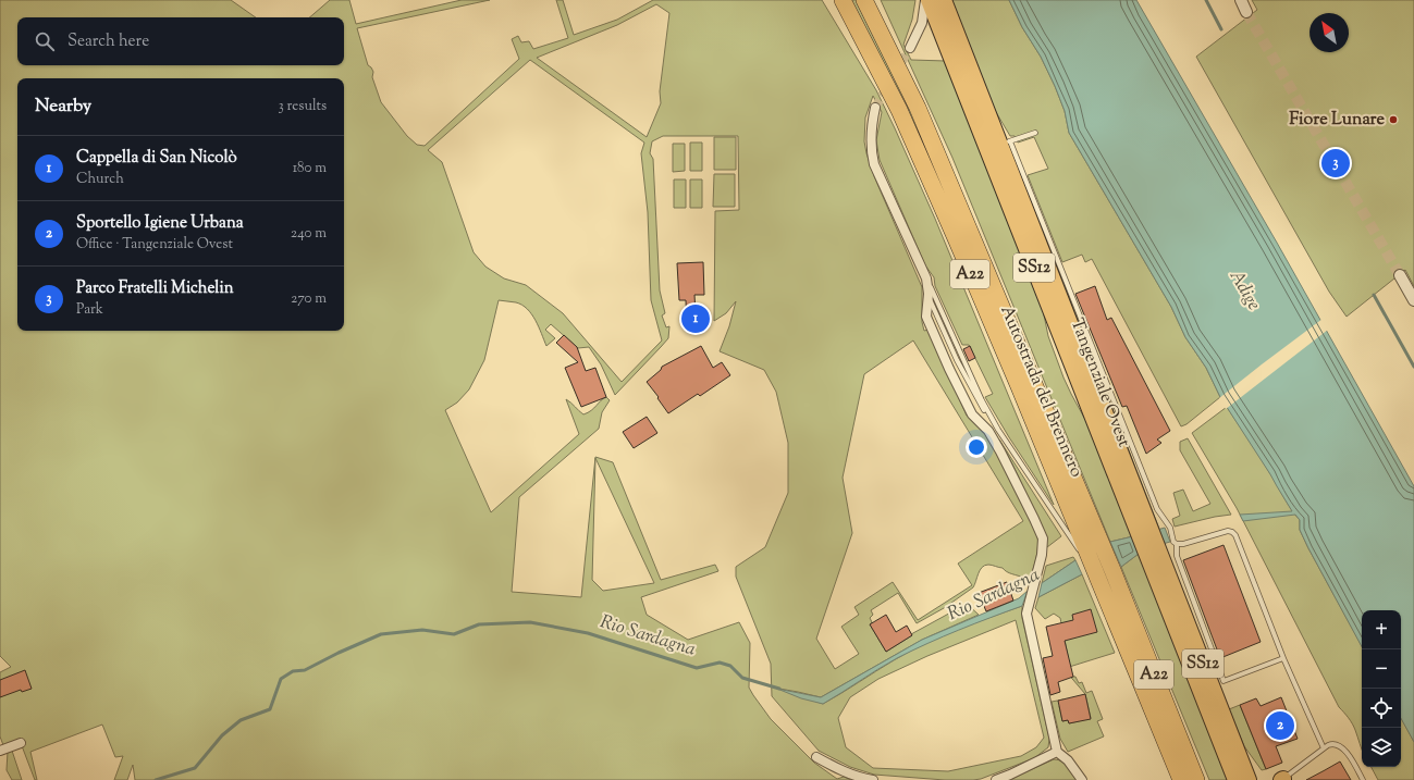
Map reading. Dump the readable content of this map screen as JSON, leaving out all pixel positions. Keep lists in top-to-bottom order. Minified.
{"streets":{"highway":["SS12","A22","Tangenziale Ovest","Autostrada del Brennero"]},"water":["Adige","Rio Sardagna"],"places":["Fiore Lunare"],"north":"top left","page":{"search":"Search here","heading":["Nearby","3 results"],"list":[{"mark":"1","name":"Cappella di San Nicolò","note":"Church","value":"180 m"},{"mark":"2","name":"Sportello Igiene Urbana","note":"Office · Tangenziale Ovest","value":"240 m"},{"mark":"3","name":"Parco Fratelli Michelin","note":"Park","value":"270 m"}],"pins":["3","1","2"],"map_buttons":["+","−"]}}
